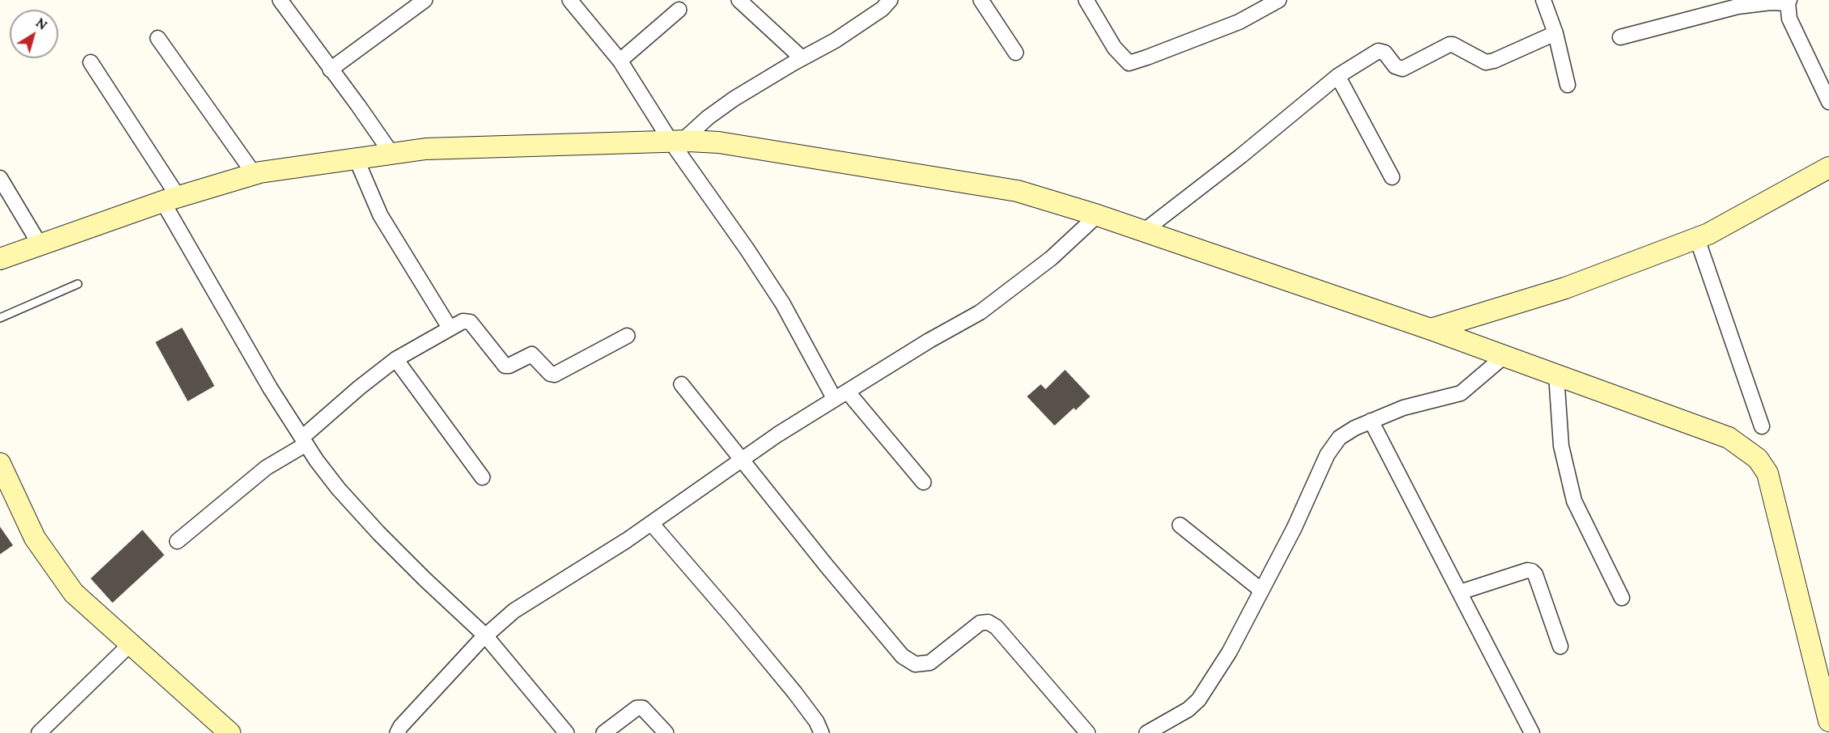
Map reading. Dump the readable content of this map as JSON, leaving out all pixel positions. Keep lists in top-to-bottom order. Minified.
{"north":"top right"}
